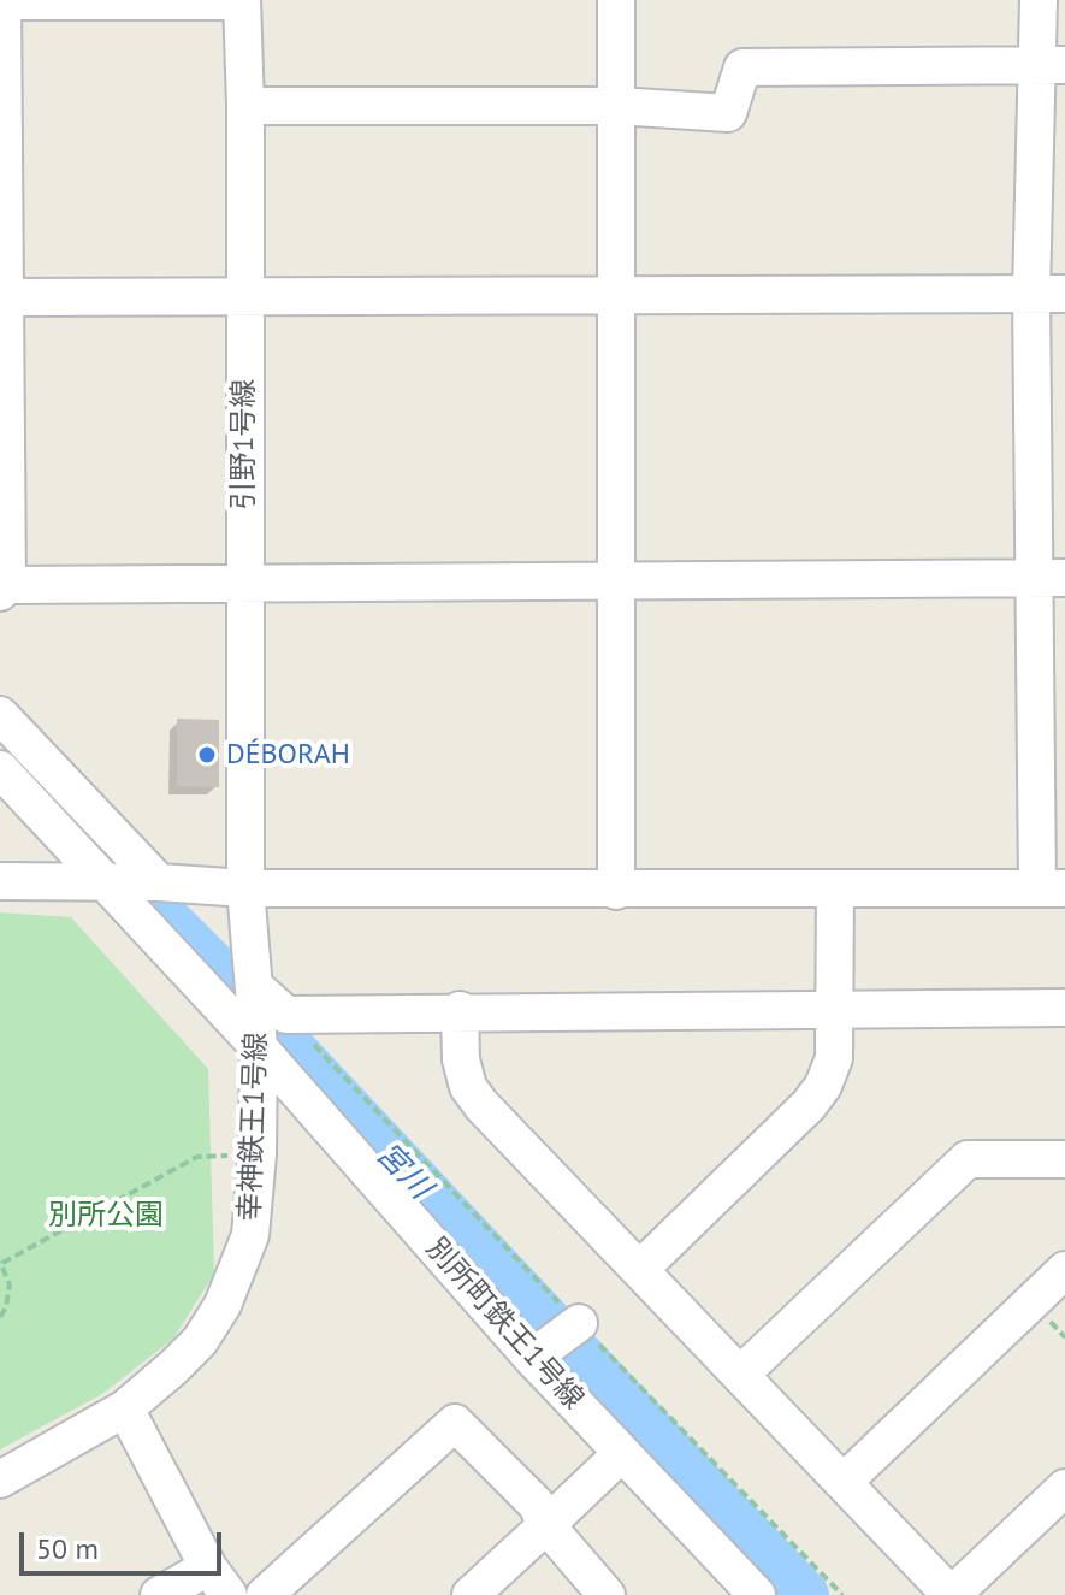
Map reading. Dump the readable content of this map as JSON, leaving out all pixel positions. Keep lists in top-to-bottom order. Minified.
{"streets":{"street":["引野1号線","幸神鉄王1号線","別所町鉄王1号線"]},"crossings":[["引野1号線","幸神鉄王1号線"],["幸神鉄王1号線","別所町鉄王1号線"]],"water":["宮川"],"parks":["別所公園"],"places":["DÉBORAH"],"scale_bar":"50 m"}
